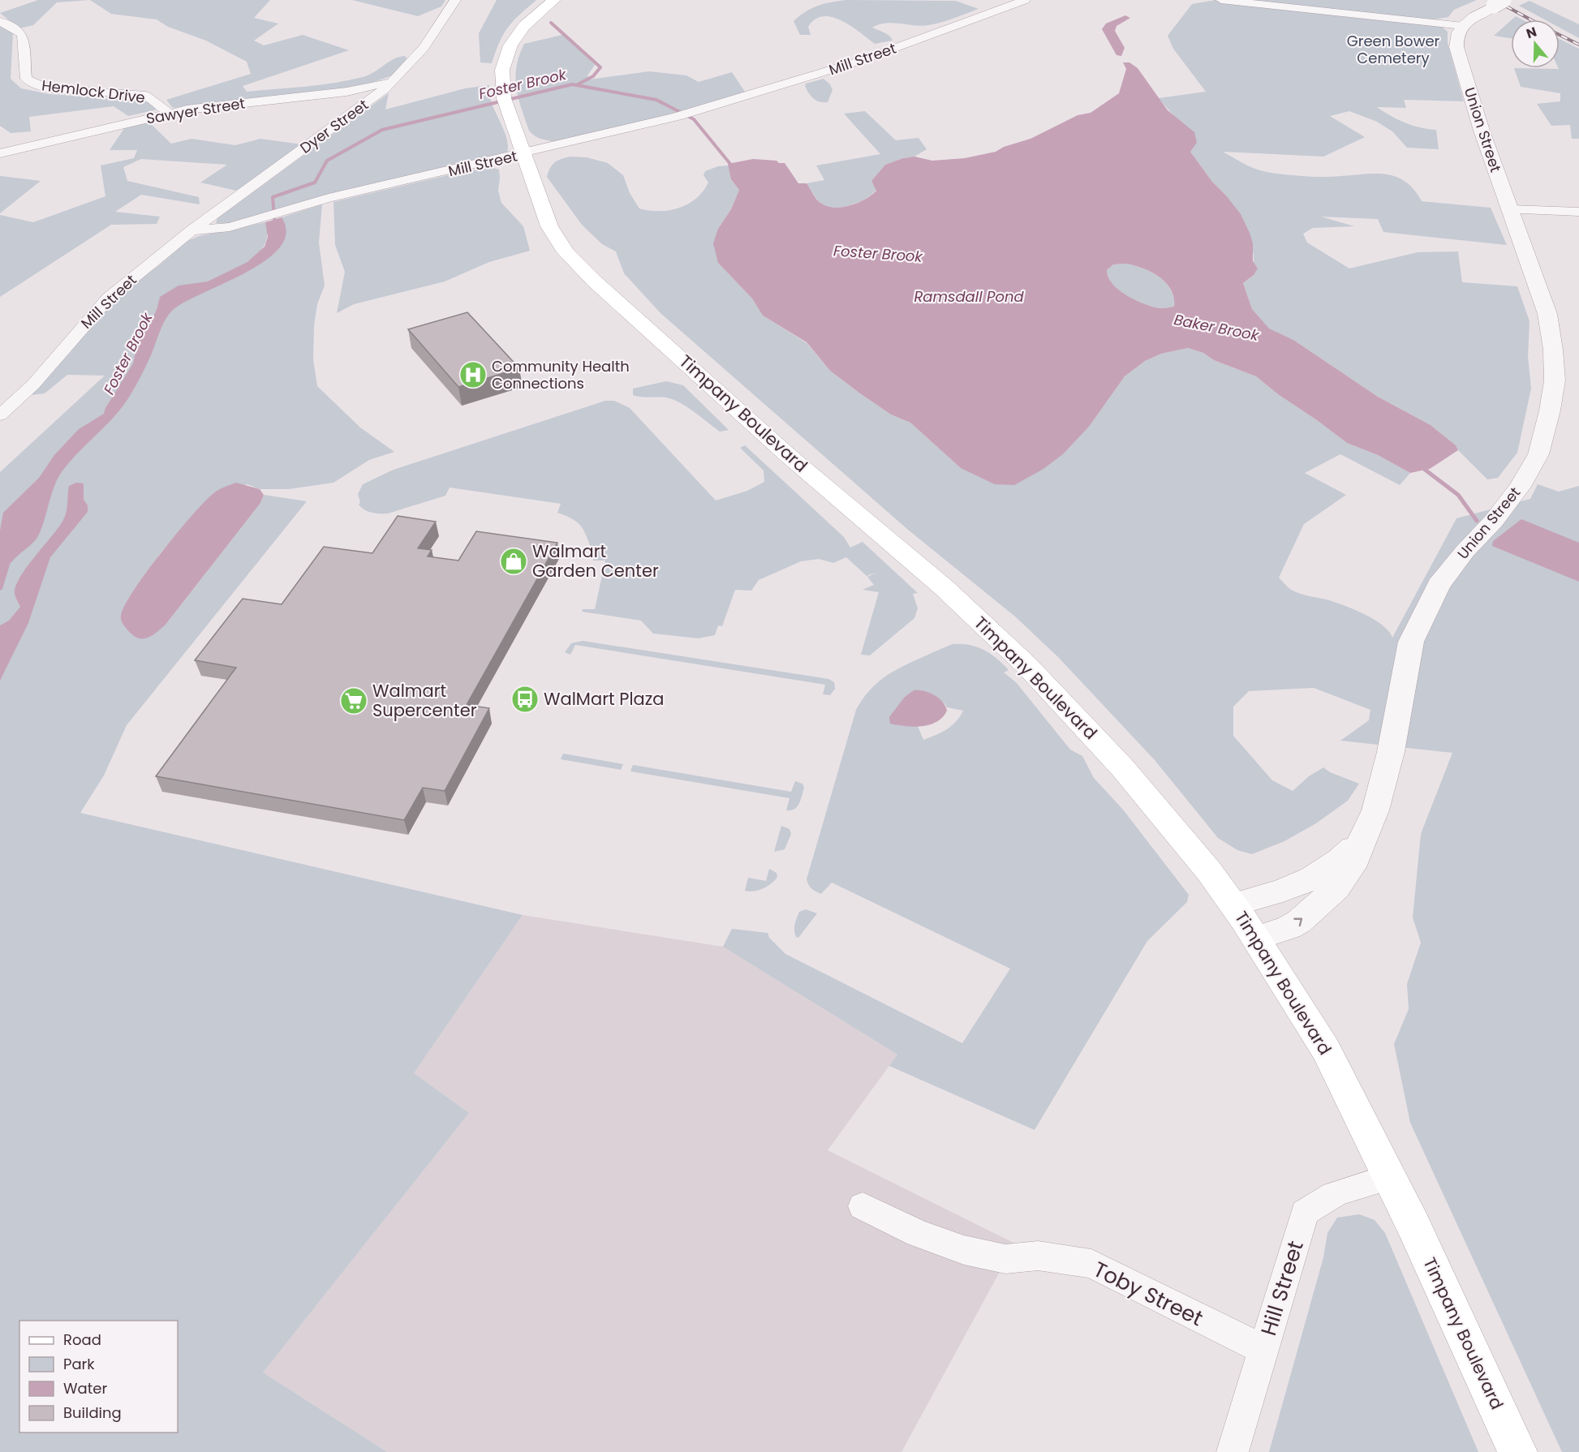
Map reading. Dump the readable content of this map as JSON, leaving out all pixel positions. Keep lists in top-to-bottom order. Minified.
{"streets":{"main road":["Timpany Boulevard"],"street":["Mill Street","Hemlock Drive","Sawyer Street","Dyer Street","Union Street","Hill Street","Toby Street"]},"crossings":[["Mill Street","Dyer Street"],["Mill Street","Timpany Boulevard"],["Hemlock Drive","Sawyer Street"],["Sawyer Street","Dyer Street"],["Timpany Boulevard","Hill Street"],["Hill Street","Toby Street"]],"water":["Foster Brook","Ramsdall Pond","Baker Brook"],"parks":["Green Bower Cemetery"],"places":{"hospital":["Community Health Connections"],"shop":["Walmart Garden Center"],"bus stop":["WalMart Plaza"],"supermarket":["Walmart Supercenter"]},"legend":["Road","Park","Water","Building"],"north":"top"}
